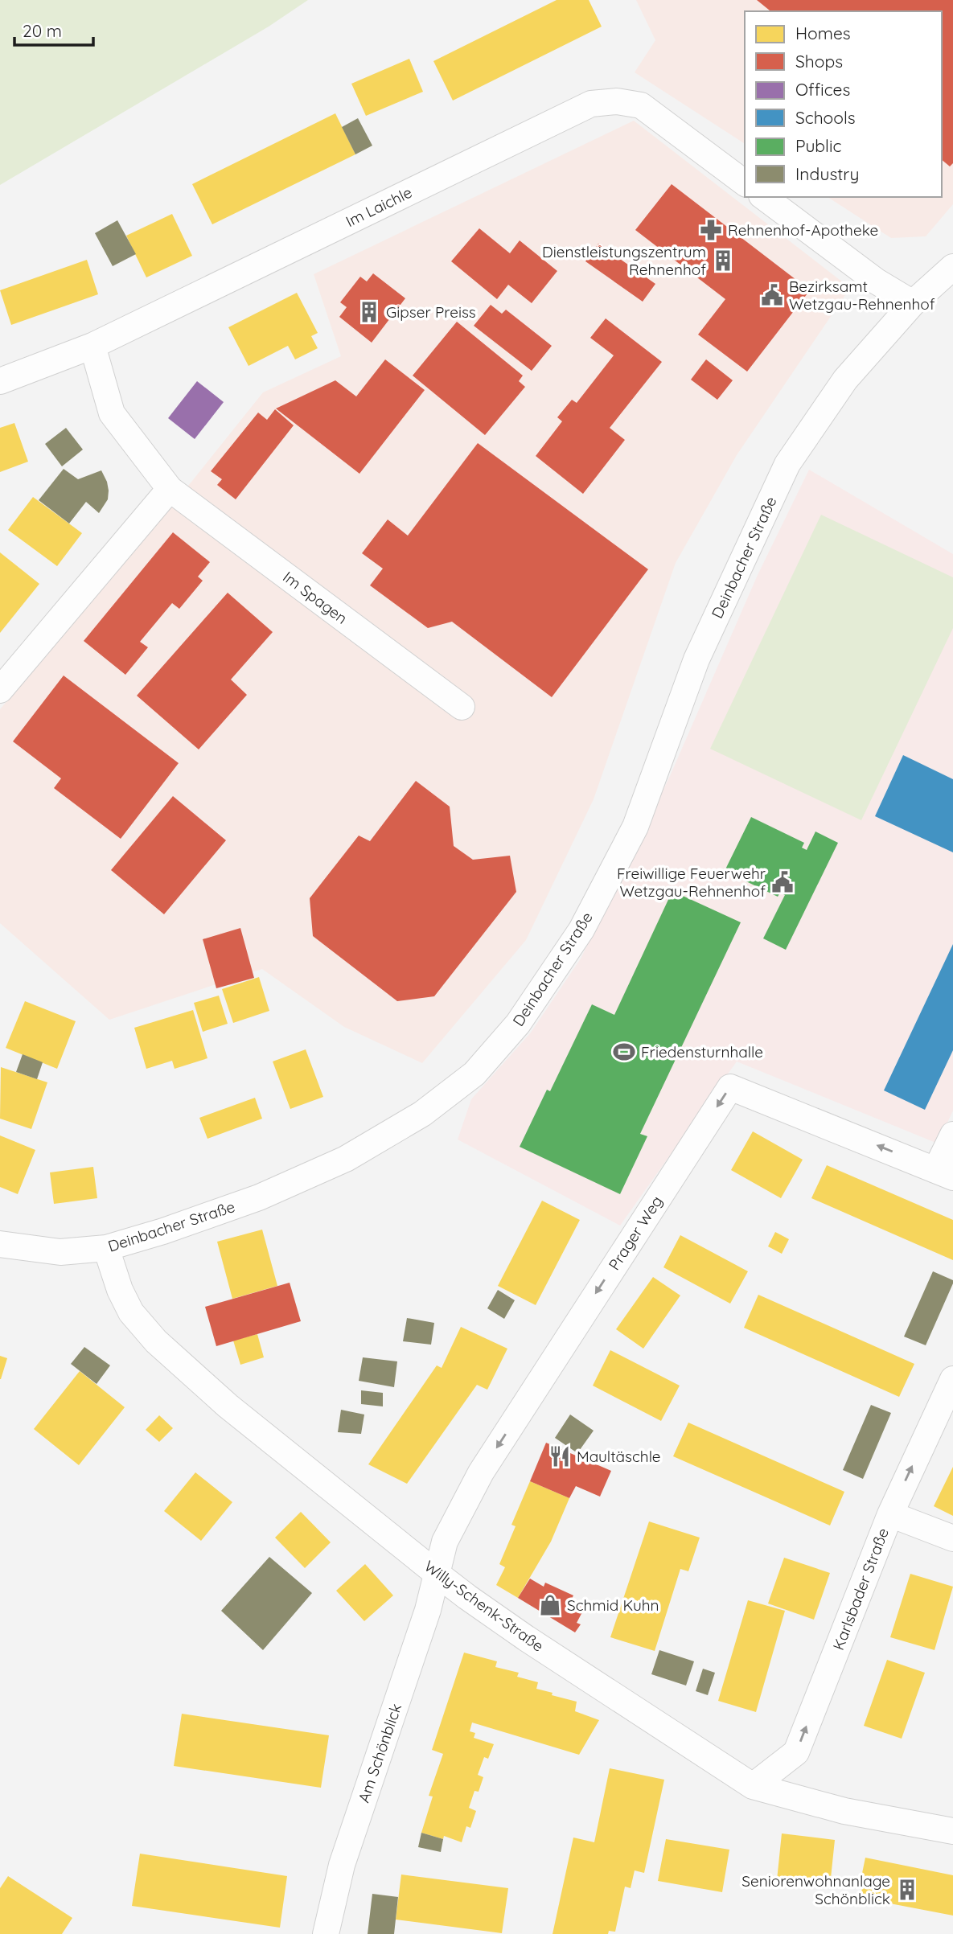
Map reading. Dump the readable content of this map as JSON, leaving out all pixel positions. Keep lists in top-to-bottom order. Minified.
{"streets":{"street":["Im Laichle","Deinbacher Straße","Im Spagen","Prager Weg","Karlsbader Straße","Willy-Schenk-Straße","Am Schönblick"]},"crossings":[["Im Laichle","Im Spagen"],["Deinbacher Straße","Willy-Schenk-Straße"],["Prager Weg","Willy-Schenk-Straße"],["Prager Weg","Am Schönblick"],["Karlsbader Straße","Willy-Schenk-Straße"],["Willy-Schenk-Straße","Am Schönblick"]],"one_way":["Prager Weg","Karlsbader Straße"],"places":{"pharmacy":["Rehnenhof-Apotheke"],"building":["Dienstleistungszentrum Rehnenhof","Gipser Preiss","Seniorenwohnanlage Schönblick"],"public building":["Bezirksamt Wetzgau-Rehnenhof","Freiwillige Feuerwehr Wetzgau-Rehnenhof"],"sports":["Friedensturnhalle"],"restaurant":["Maultäschle"],"shop":["Schmid Kuhn"]},"legend":["Homes","Shops","Offices","Schools","Public","Industry"],"scale_bar":"20 m"}
